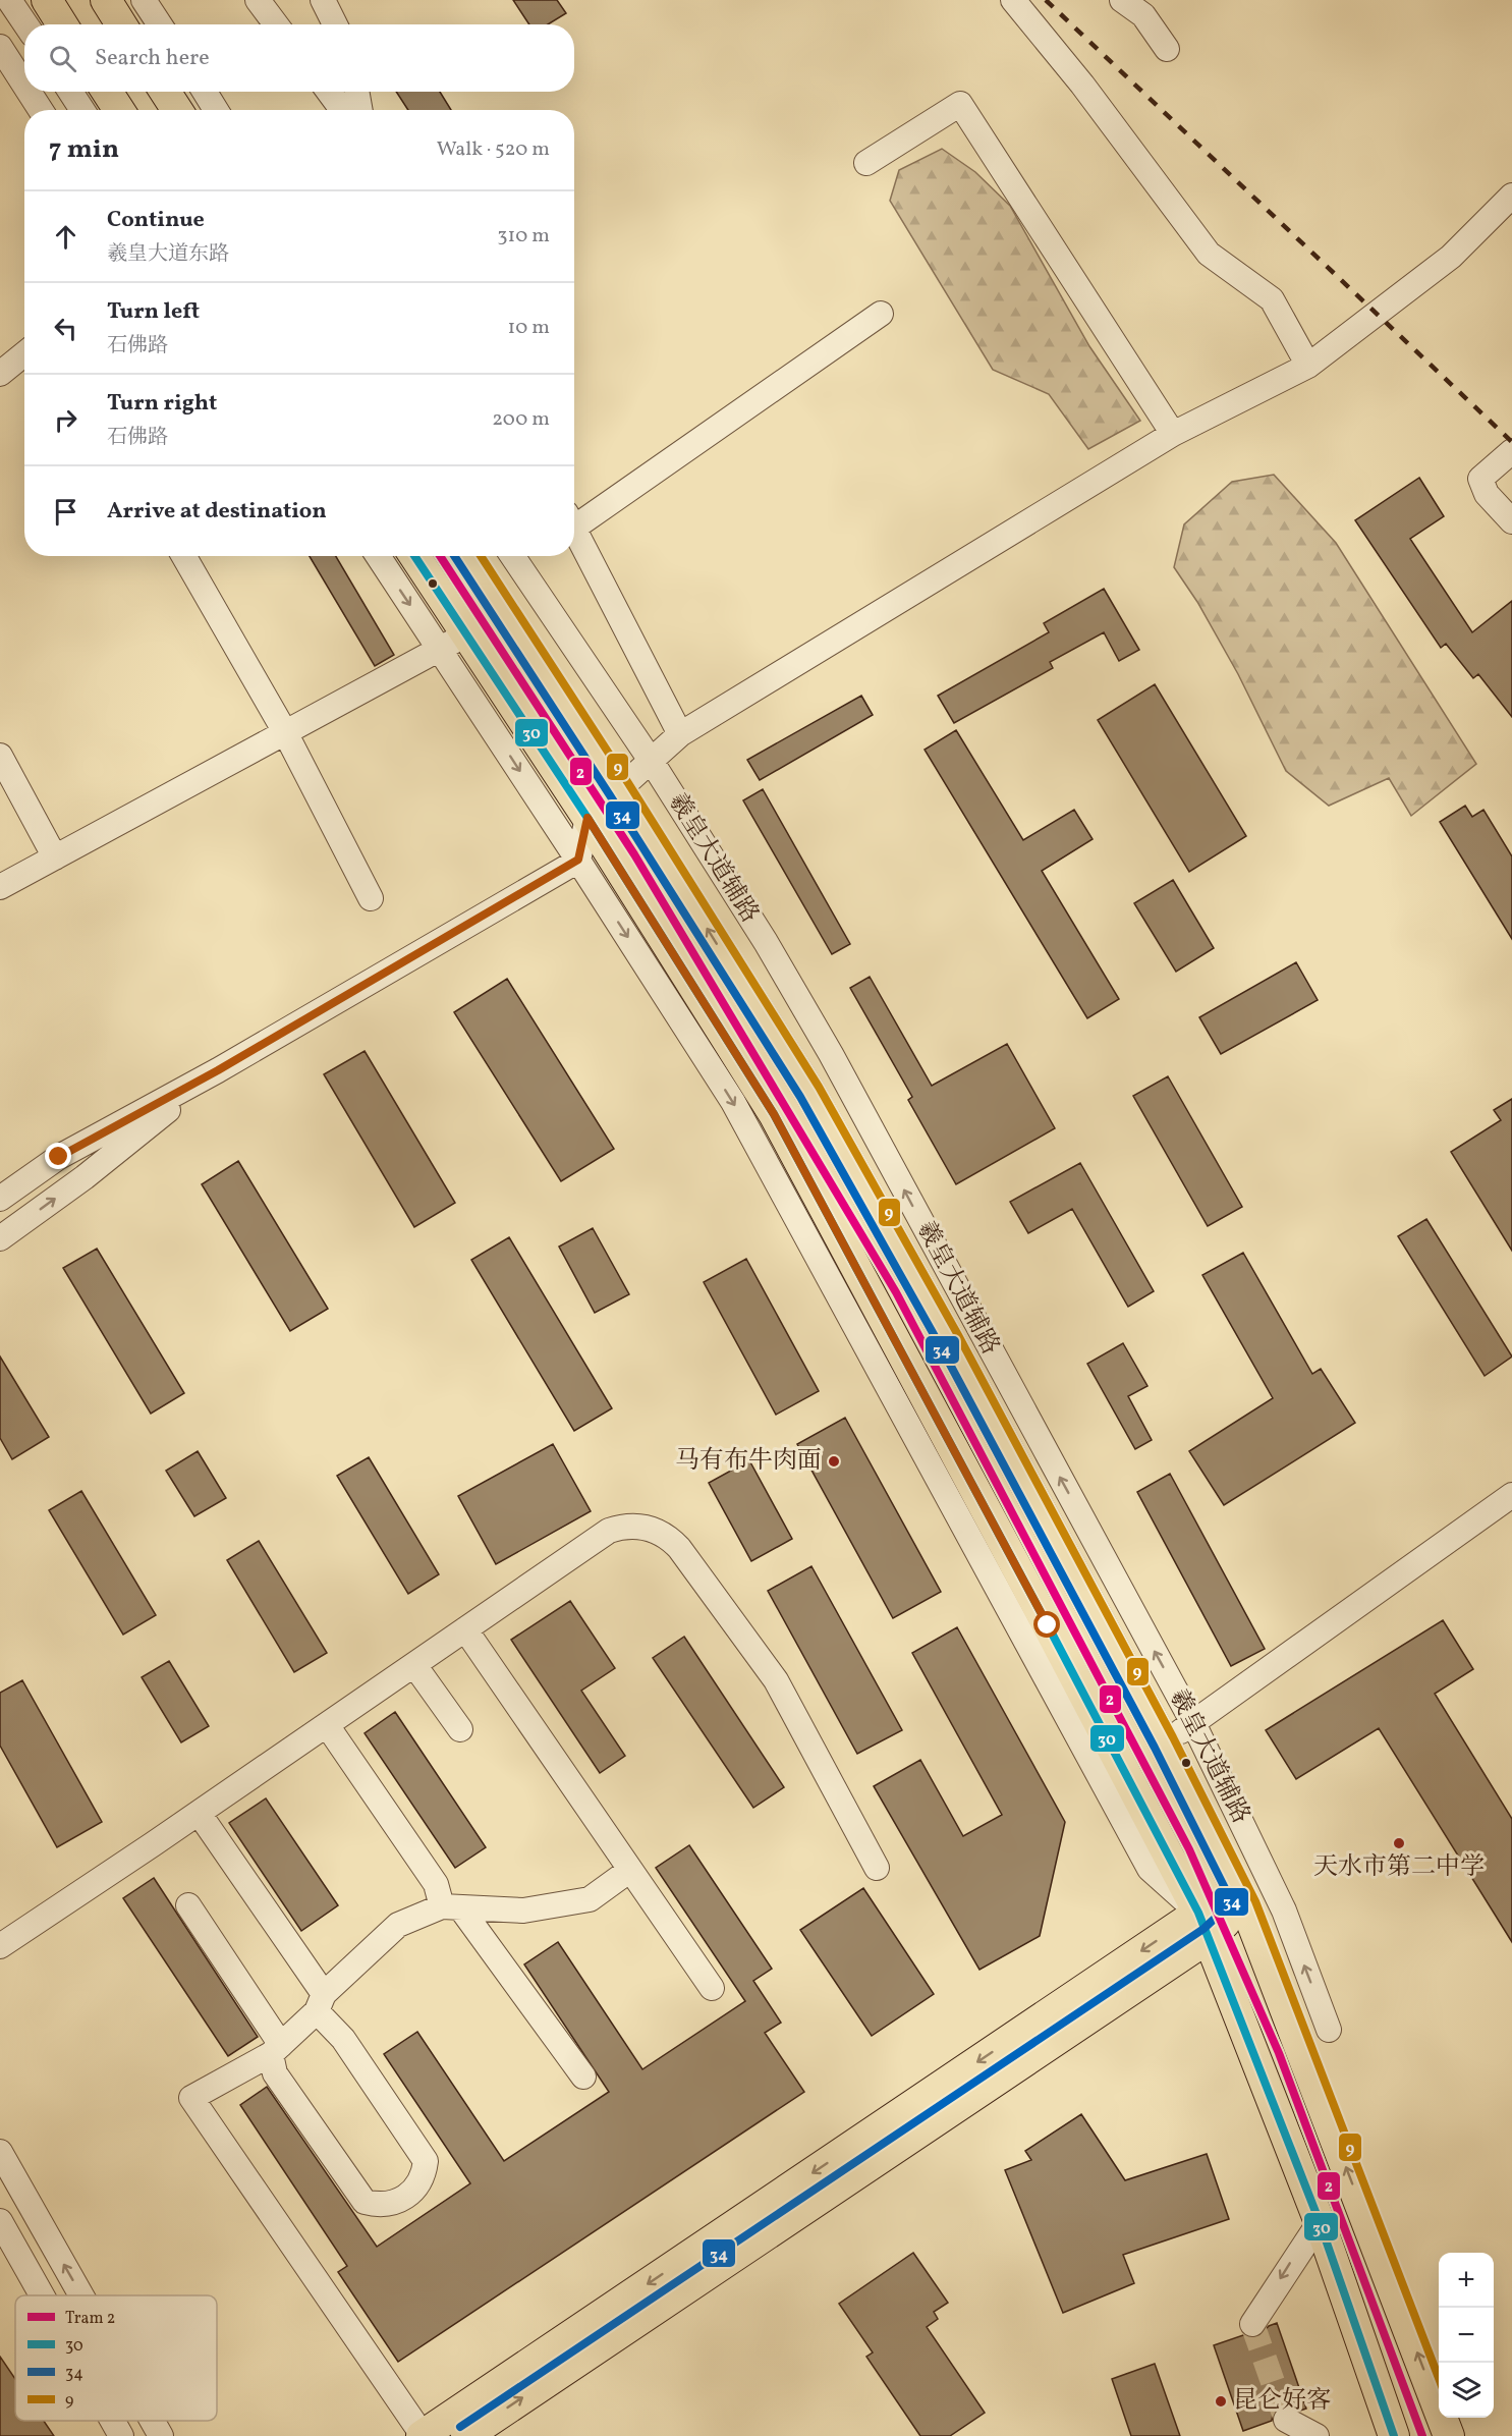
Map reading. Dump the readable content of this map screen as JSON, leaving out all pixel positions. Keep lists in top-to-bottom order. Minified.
{"streets":{"street":["羲皇大道辅路"]},"places":["马有布牛肉面","天水市第二中学","昆仑好客"],"lines":["tram line 2","transit line 30","transit line 34","transit line 9"],"legend":["Tram 2","30","34","9"],"page":{"search":"Search here","heading":["7 min","Walk · 520 m"],"list":[["Continue","羲皇大道东路","310 m"],["Turn left","石佛路","10 m"],["Turn right","石佛路","200 m"],"Arrive at destination"],"map_buttons":["+","−"]}}
